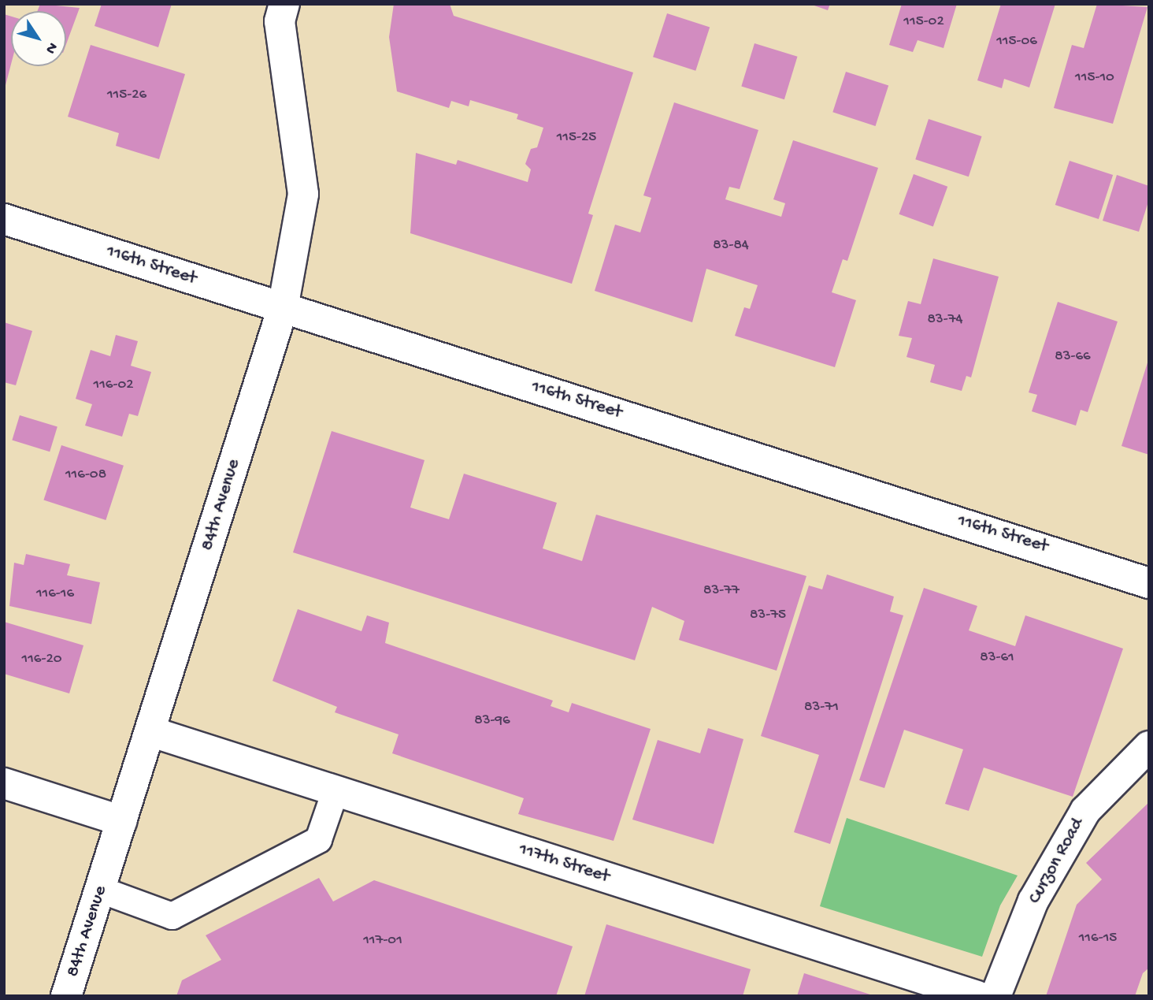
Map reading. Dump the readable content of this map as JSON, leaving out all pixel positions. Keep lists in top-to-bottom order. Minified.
{"streets":{"street":["116th Street","84th Avenue","Curzon Road","117th Street"]},"crossings":[["116th Street","84th Avenue"],["84th Avenue","117th Street"]],"house_numbers":["115-02","115-06","115-10","115-26","115-25","83-84","83-74","83-66","116-02","116-08","83-77","116-16","83-75","83-61","116-20","83-71","83-96","116-15","117-01"],"north":"bottom right"}
